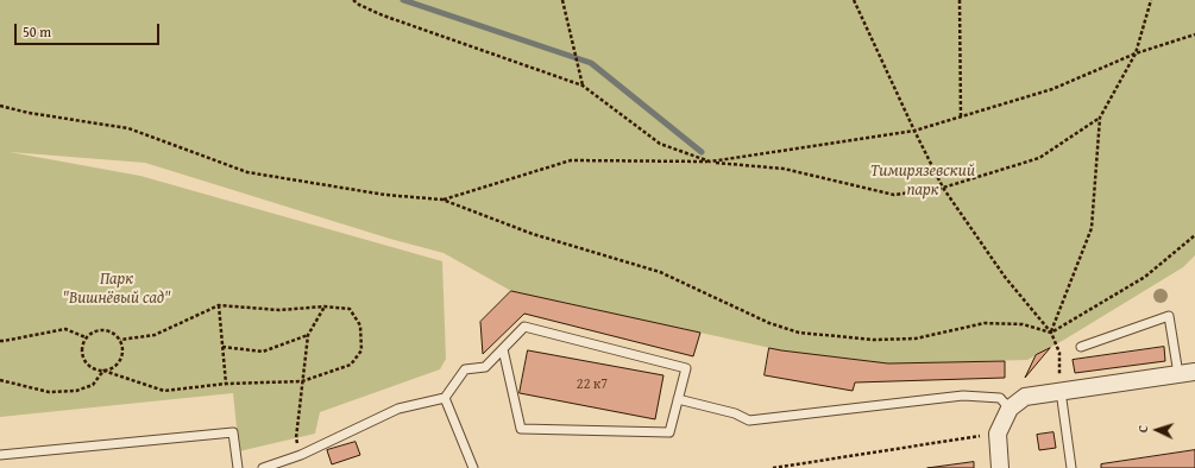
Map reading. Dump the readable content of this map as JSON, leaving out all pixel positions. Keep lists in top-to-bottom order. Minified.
{"parks":["Тимирязевский парк","Парк \"Вишнёвый сад\""],"house_numbers":["22 к7"],"scale_bar":"50 m","north":"left"}
